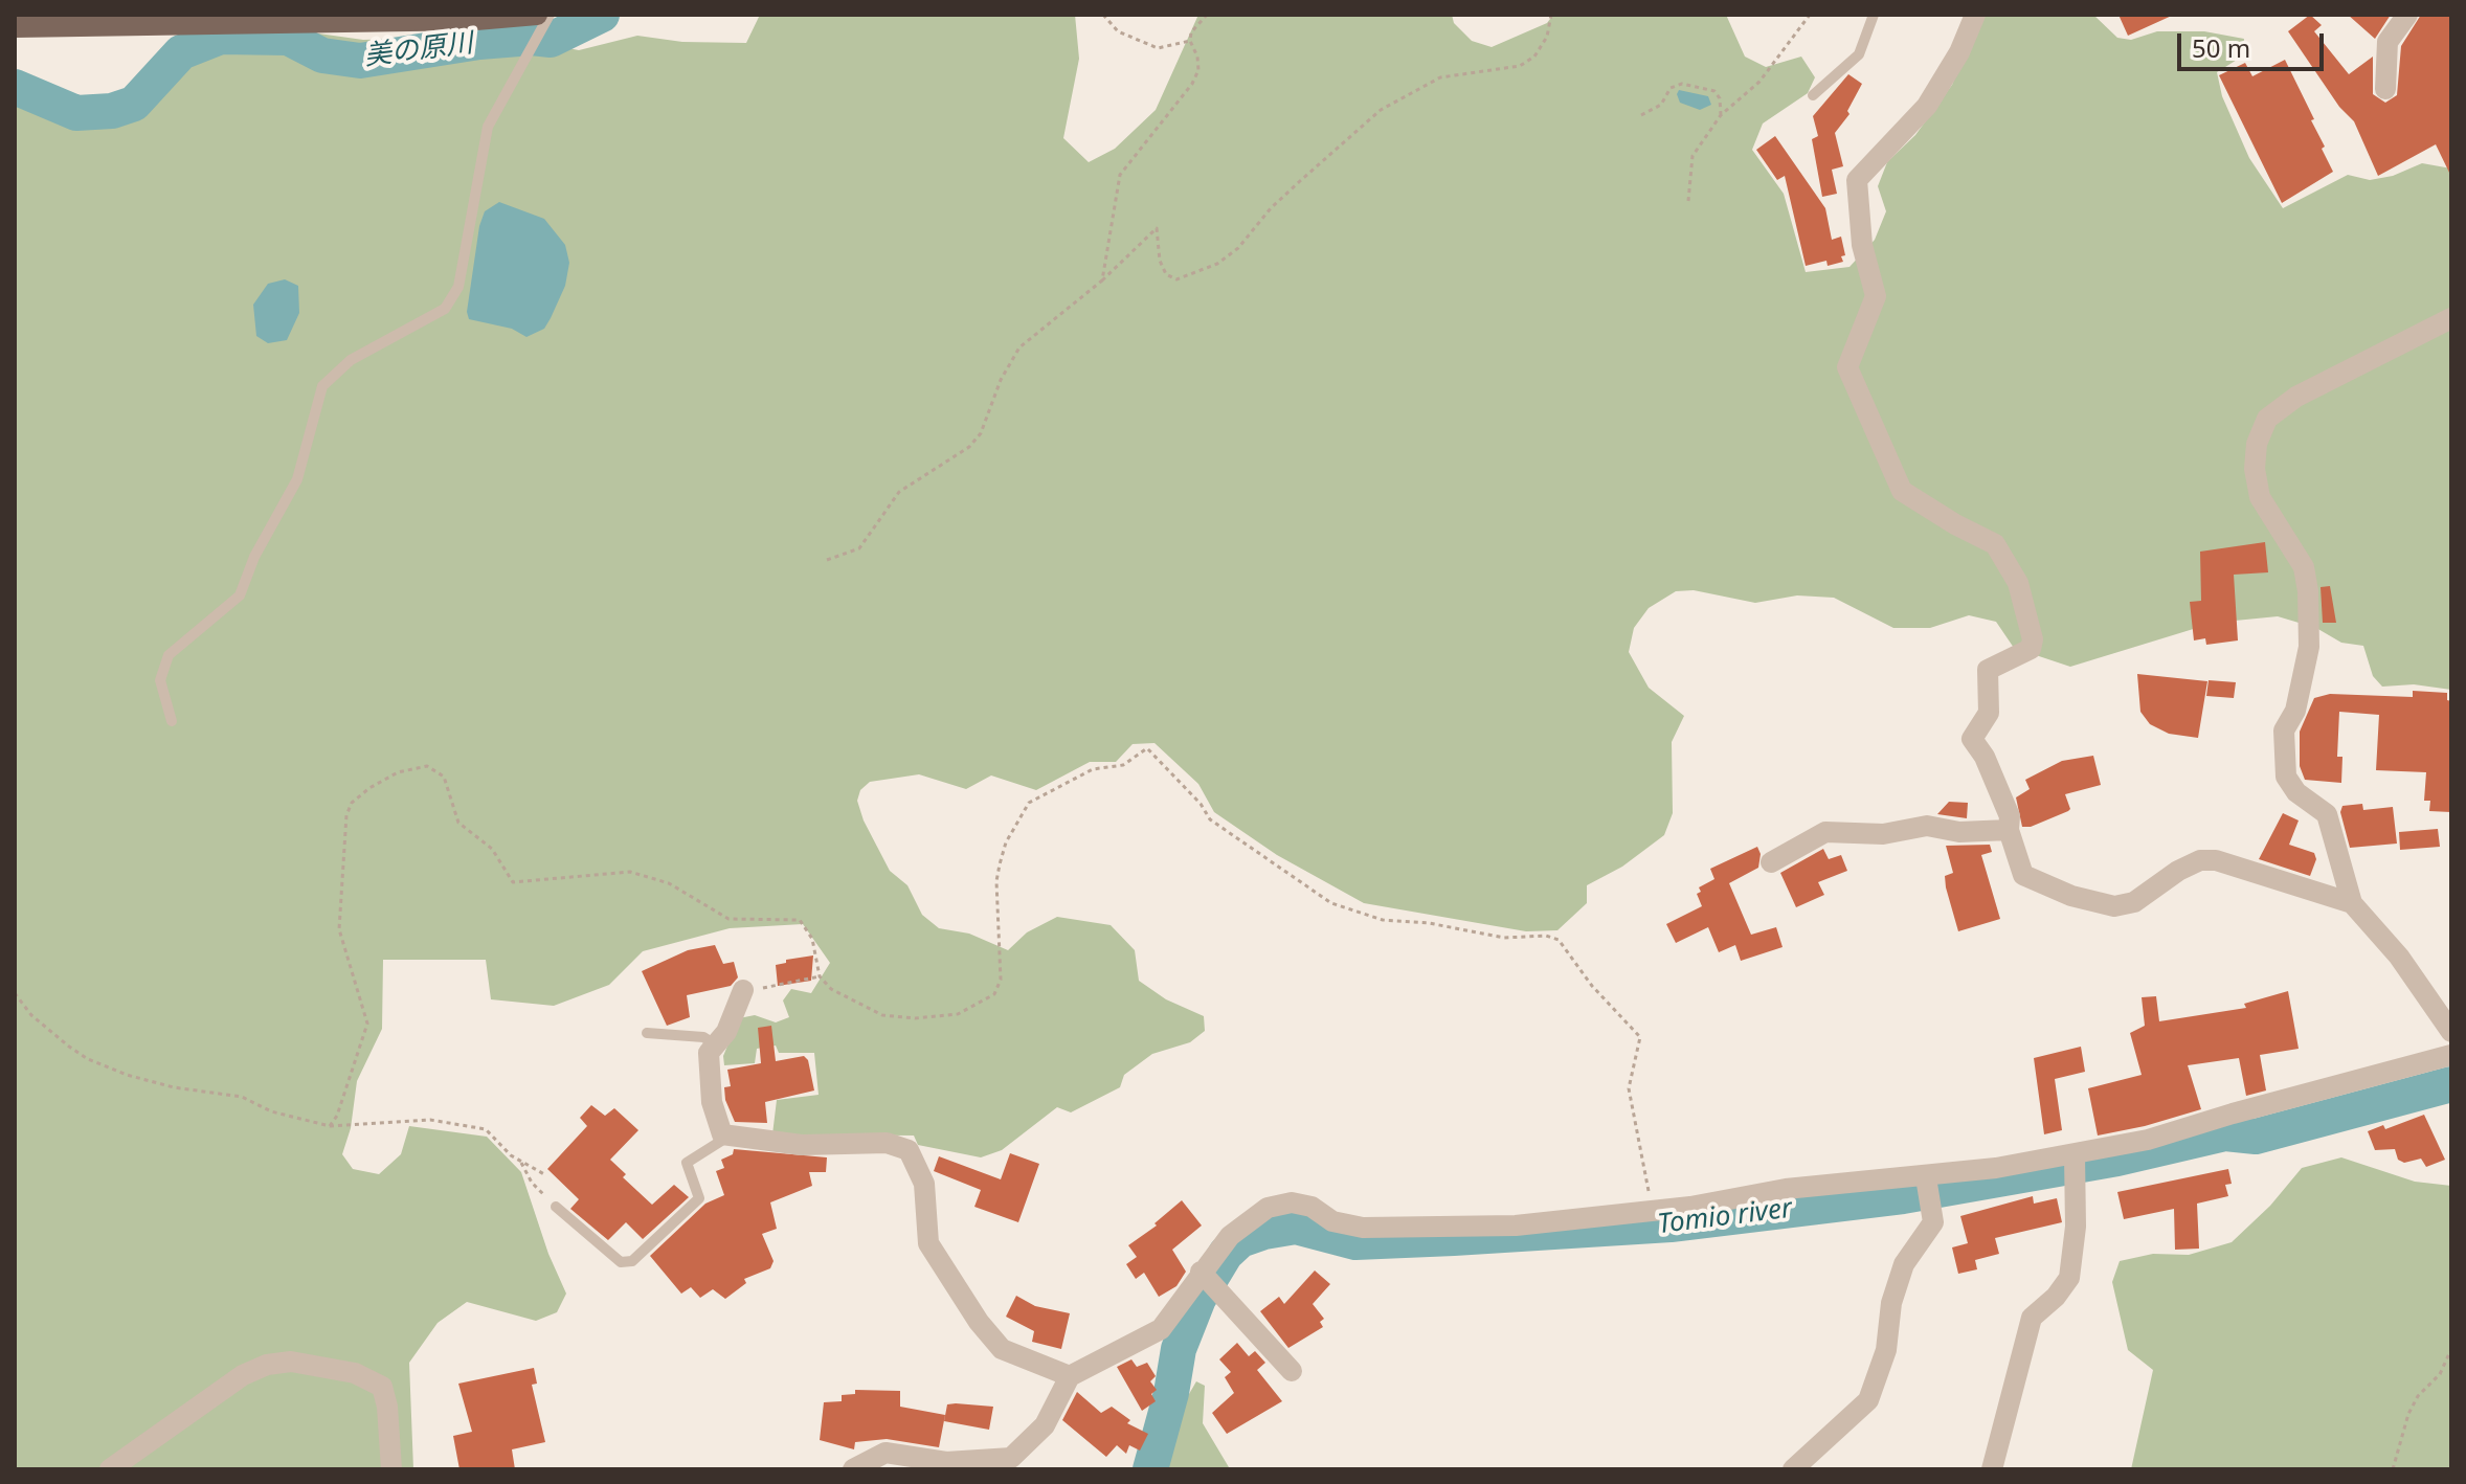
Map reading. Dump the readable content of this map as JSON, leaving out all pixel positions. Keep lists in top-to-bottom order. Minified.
{"water":["美の原川","Tomio river"],"scale_bar":"50 m"}
